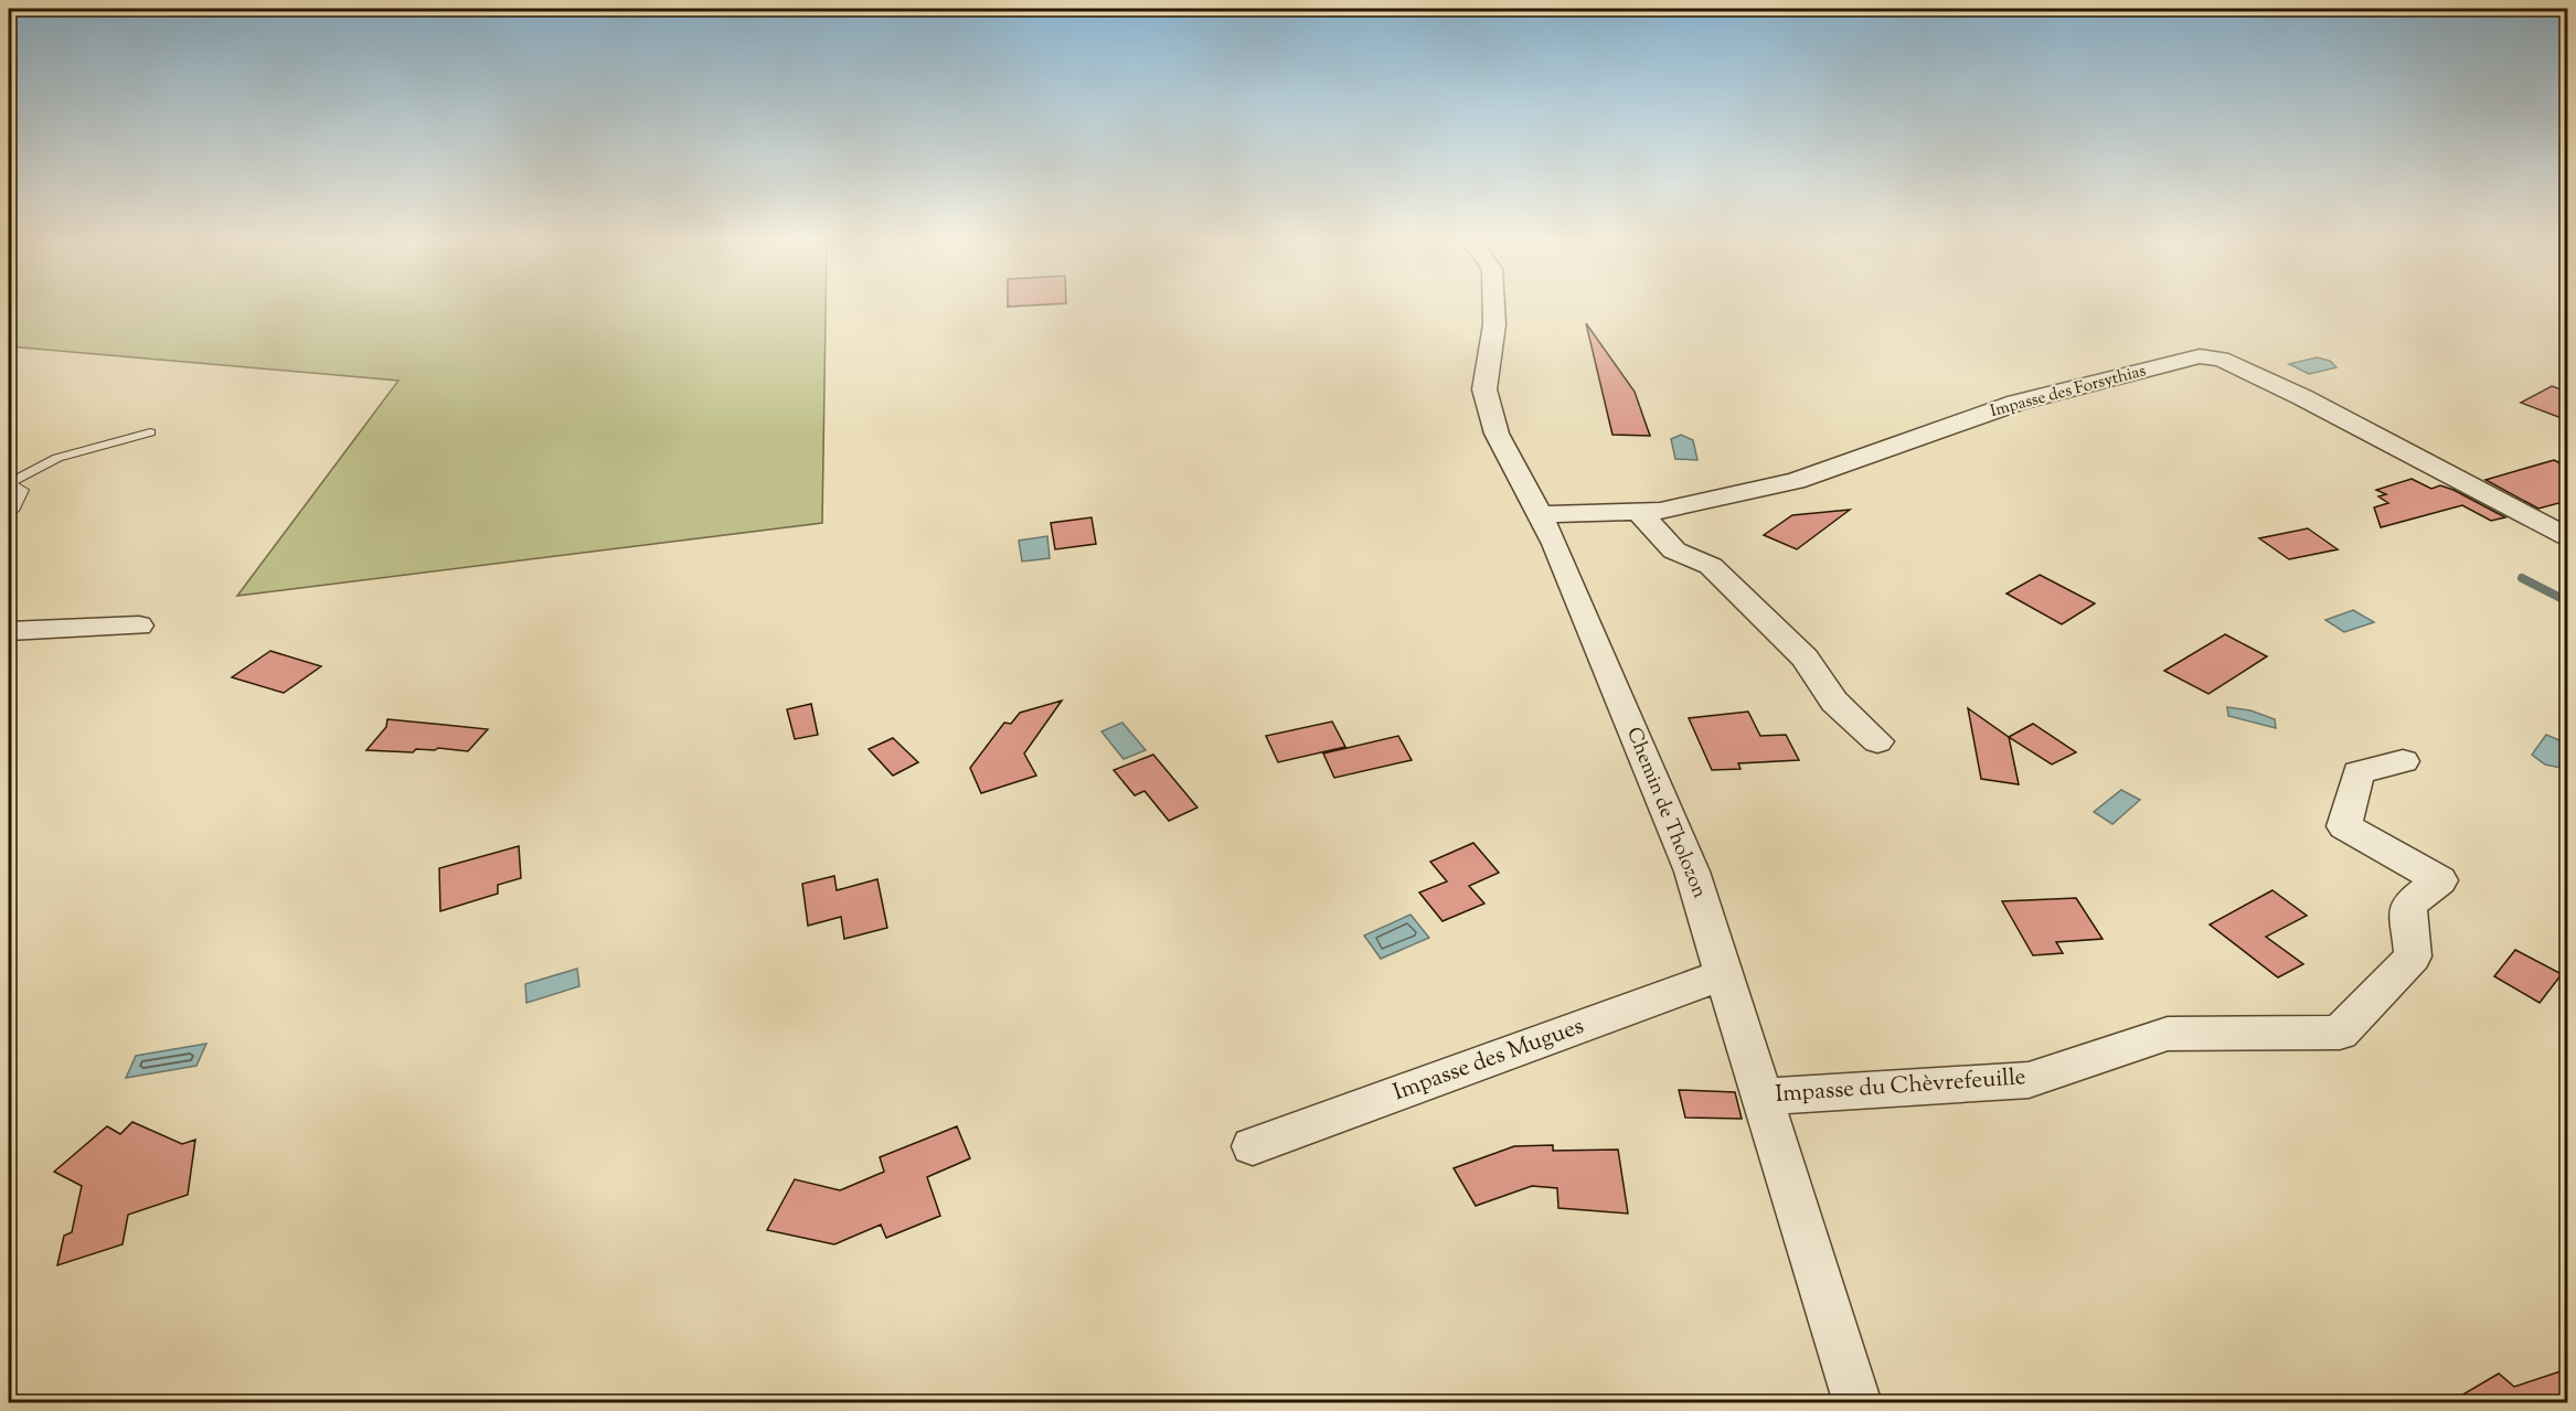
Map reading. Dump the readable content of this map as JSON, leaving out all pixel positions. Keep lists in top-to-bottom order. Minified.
{"streets":{"street":["Impasse des Forsythias","Chemin de Tholozon","Impasse des Mugues","Impasse du Chèvrefeuille"]},"crossings":[["Impasse des Forsythias","Chemin de Tholozon"],["Chemin de Tholozon","Impasse des Mugues"],["Chemin de Tholozon","Impasse du Chèvrefeuille"]]}
